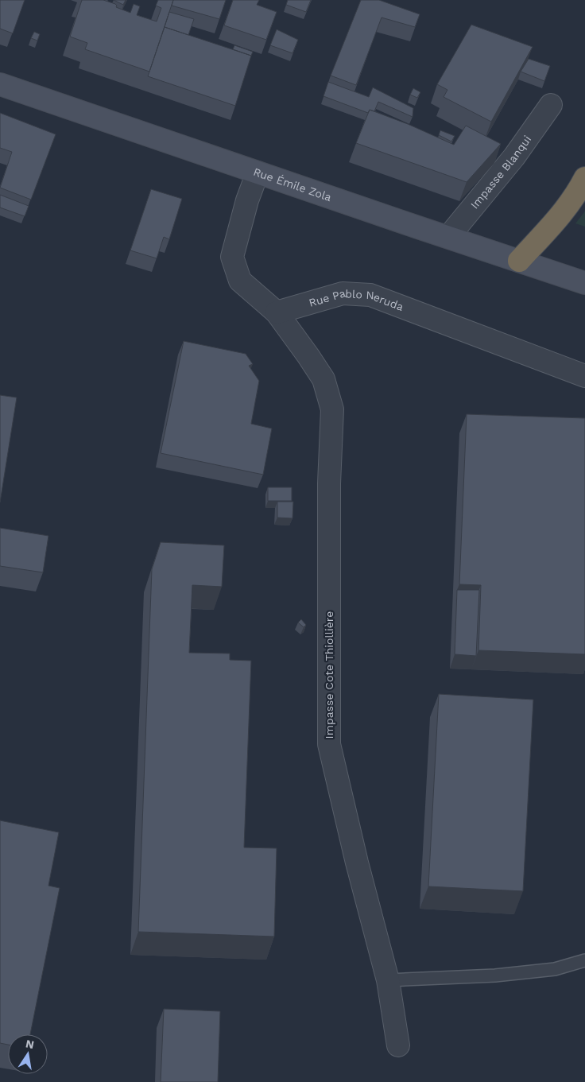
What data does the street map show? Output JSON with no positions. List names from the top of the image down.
{
  "streets": {
    "main road": ["Rue Émile Zola"],
    "street": ["Impasse Blanqui", "Rue Pablo Neruda", "Impasse Cote Thiollière"]
  },
  "crossings": [
    ["Impasse Blanqui", "Rue Émile Zola"],
    ["Rue Pablo Neruda", "Impasse Cote Thiollière"]
  ],
  "north": "top"
}
